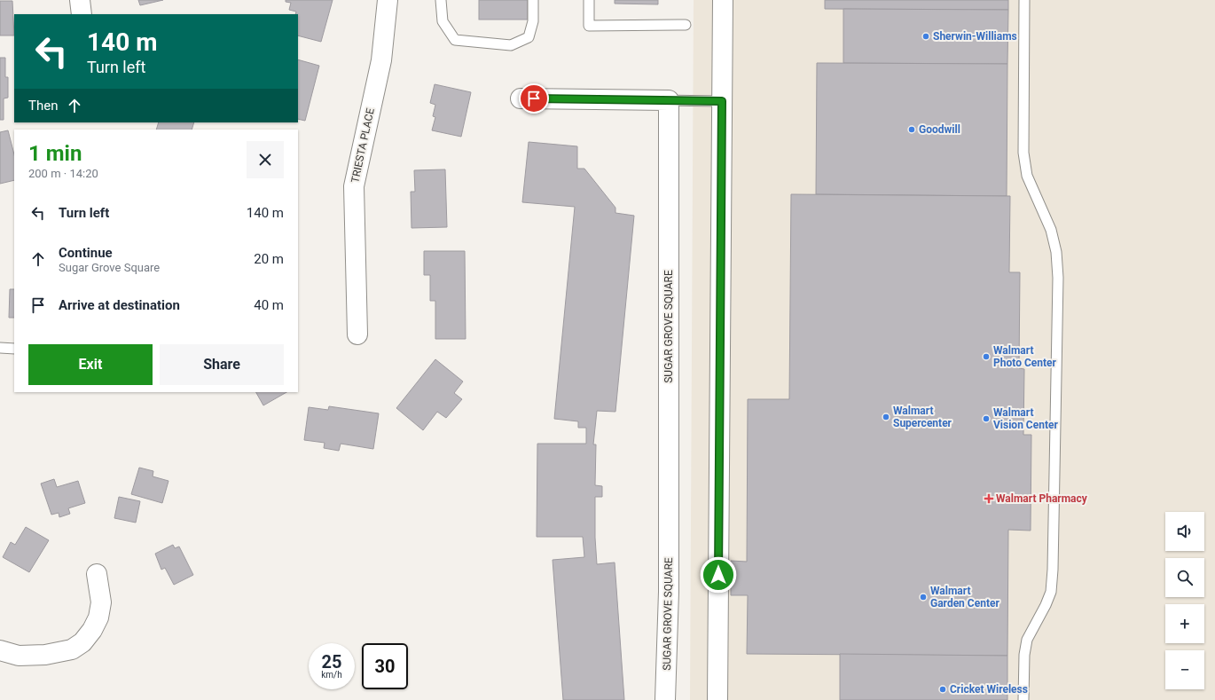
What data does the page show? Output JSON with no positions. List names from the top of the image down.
{
  "streets": {
    "street": ["TRIESTA PLACE", "SUGAR GROVE SQUARE"]
  },
  "places": {
    "other": [
      "Sherwin-Williams",
      "Goodwill",
      "Walmart Photo Center",
      "Walmart Supercenter",
      "Walmart Vision Center",
      "Walmart Garden Center",
      "Cricket Wireless"
    ],
    "health": ["Walmart Pharmacy"]
  },
  "page": {
    "turn": ["140 m", "Turn left"],
    "then": "Then",
    "heading": ["1 min", "200 m · 14:20"],
    "list": [
      {
        "name": "Turn left",
        "value": "140 m"
      },
      {
        "name": "Continue",
        "note": "Sugar Grove Square",
        "value": "20 m"
      },
      {
        "name": "Arrive at destination",
        "value": "40 m"
      }
    ],
    "buttons": ["Exit", "Share"],
    "map_buttons": ["+", "−"],
    "speed": "25 km/h",
    "limit": "30"
  }
}
